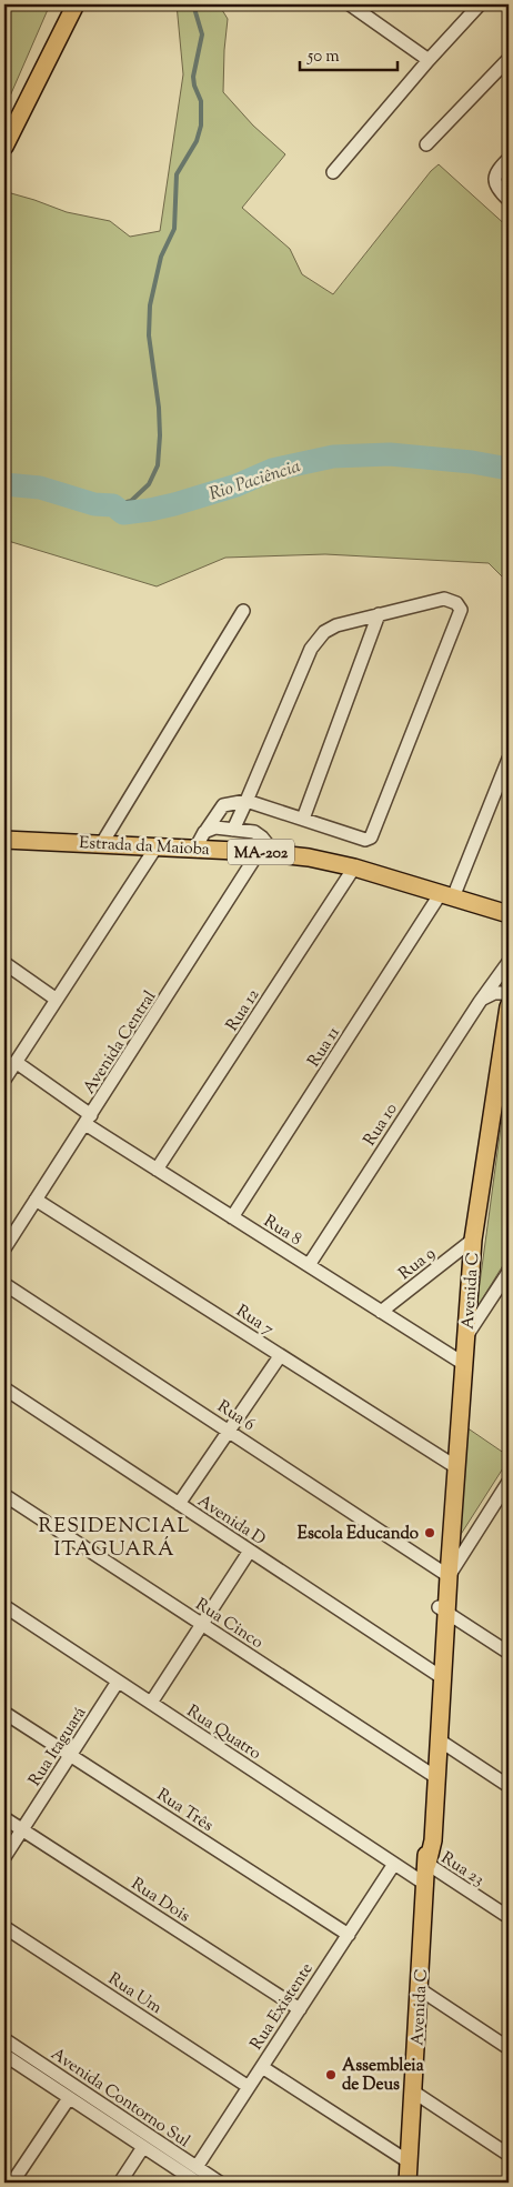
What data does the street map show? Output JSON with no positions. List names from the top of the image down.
{
  "streets": {
    "main road": ["Estrada da Maioba", "MA-202", "Avenida C"],
    "street": [
      "Rua 12",
      "Avenida Central",
      "Rua 11",
      "Rua 10",
      "Rua 8",
      "Rua 9",
      "Rua 7",
      "Rua 6",
      "Avenida D",
      "Rua Cinco",
      "Rua Quatro",
      "Rua Itaguará",
      "Rua Três",
      "Rua 23",
      "Rua Dois",
      "Rua Um",
      "Rua Existente",
      "Avenida Contorno Sul"
    ]
  },
  "crossings": [
    ["Estrada da Maioba", "Rua 12"],
    ["Estrada da Maioba", "Avenida Central"],
    ["Estrada da Maioba", "Rua 11"],
    ["Rua 12", "Rua 8"],
    ["Avenida Central", "Rua 8"],
    ["Avenida Central", "Rua 7"],
    ["Rua 11", "Rua 8"],
    ["Rua 10", "Rua 8"],
    ["Rua 8", "Rua 9"],
    ["Rua 8", "Avenida C"],
    ["Rua 9", "Avenida C"],
    ["Avenida C", "Rua 7"],
    ["Avenida C", "Rua 6"],
    ["Avenida C", "Avenida D"],
    ["Avenida C", "Rua Cinco"],
    ["Avenida C", "Rua Quatro"],
    ["Avenida C", "Rua 23"],
    ["Rua Quatro", "Rua Itaguará"],
    ["Rua Quatro", "Rua Existente"],
    ["Rua Itaguará", "Rua Três"],
    ["Rua Itaguará", "Rua Dois"],
    ["Rua Três", "Rua Existente"],
    ["Rua Dois", "Rua Existente"],
    ["Rua Um", "Rua Existente"],
    ["Rua Existente", "Avenida Contorno Sul"]
  ],
  "districts": ["RESIDENCIAL ITAGUARÁ"],
  "water": ["Rio Paciência"],
  "places": ["Escola Educando", "Assembleia de Deus"],
  "scale_bar": "50 m"
}
